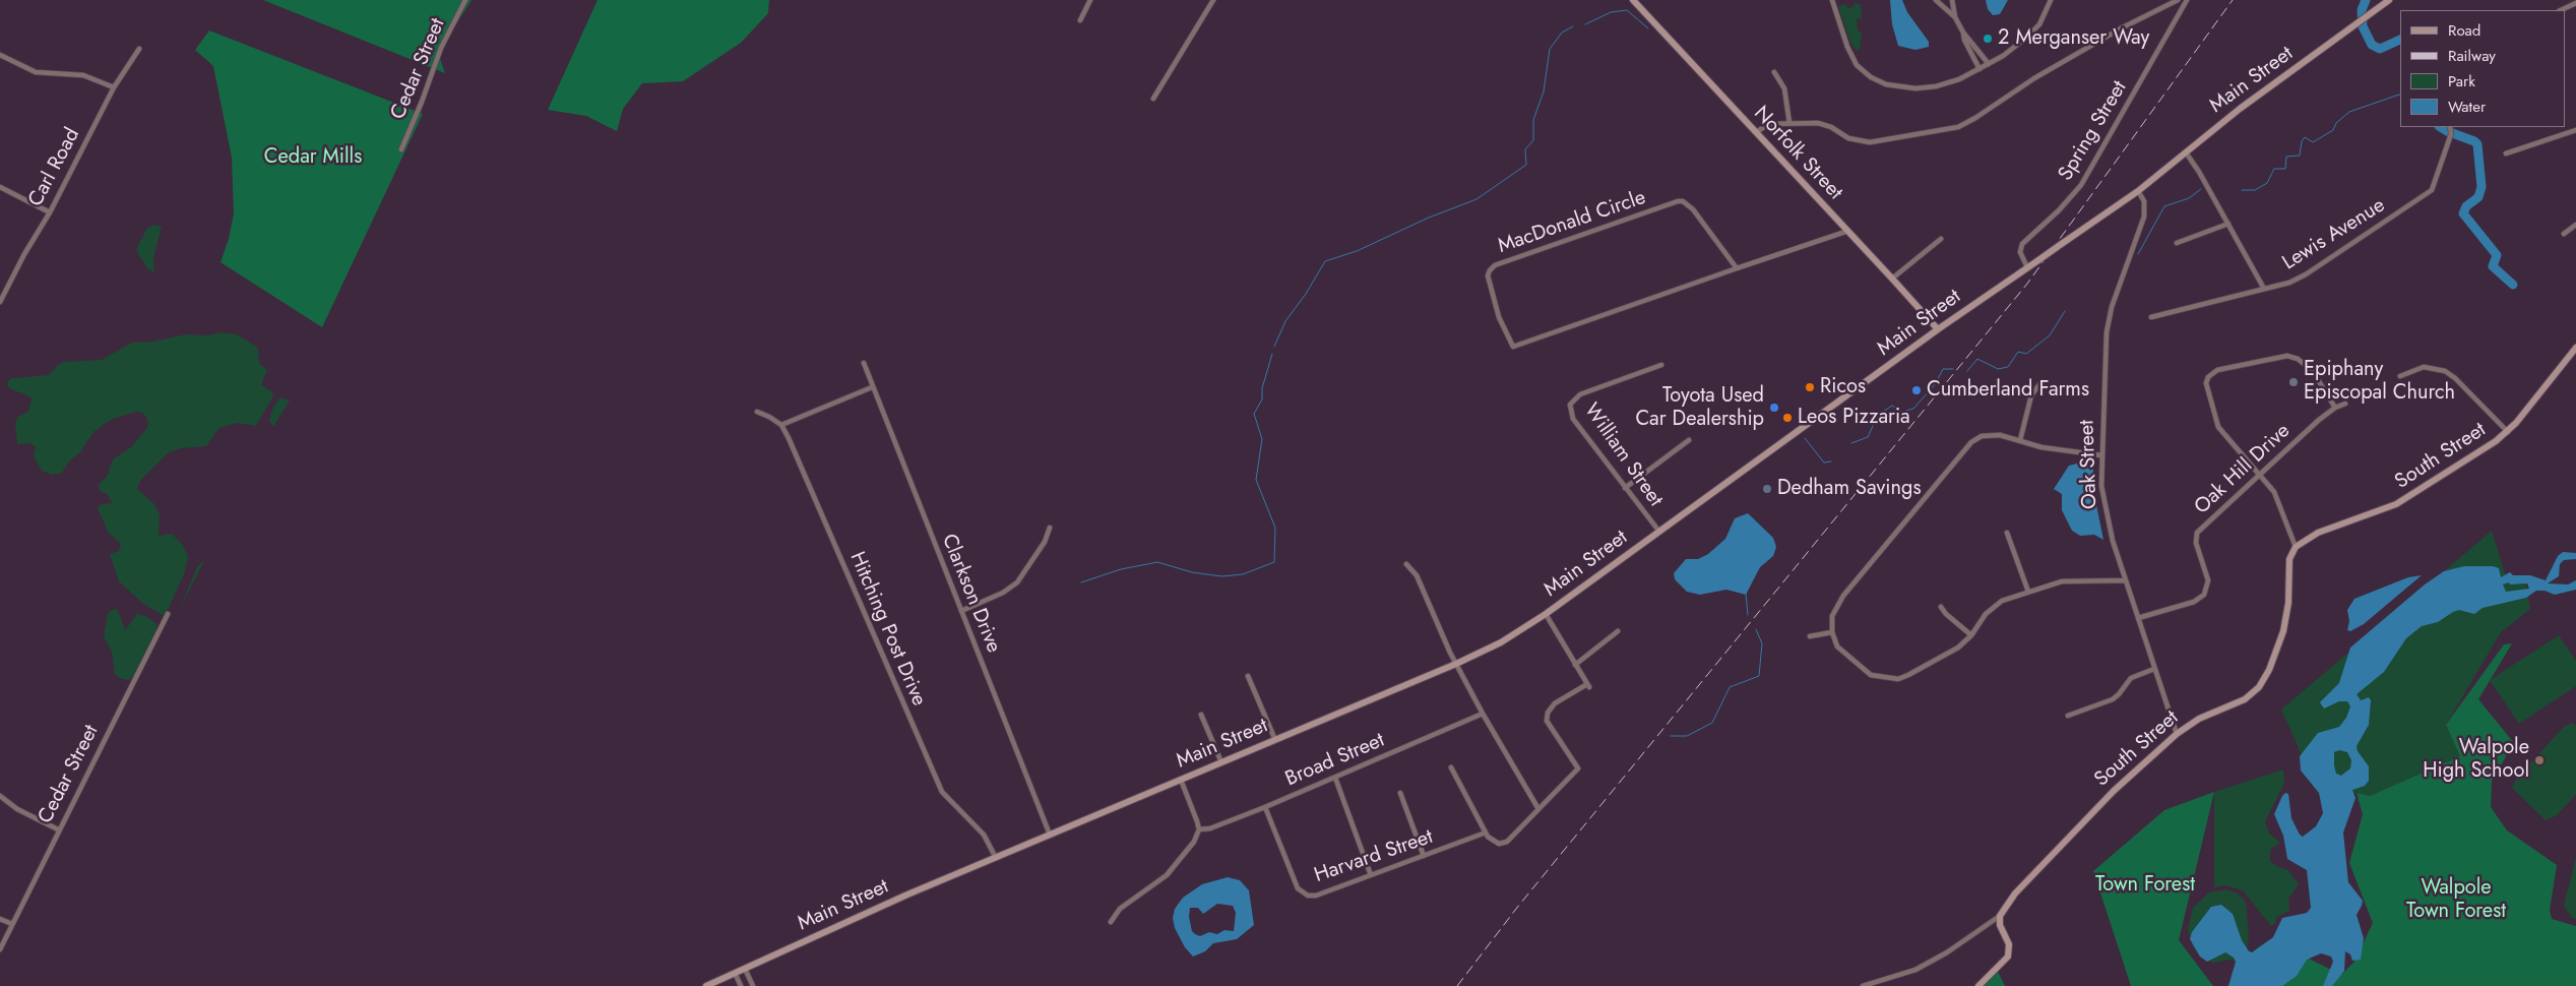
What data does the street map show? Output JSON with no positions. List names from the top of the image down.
{
  "streets": {
    "main road": ["Main Street", "Norfolk Street", "South Street"],
    "street": [
      "Cedar Street",
      "Spring Street",
      "Carl Road",
      "MacDonald Circle",
      "Lewis Avenue",
      "William Street",
      "Oak Street",
      "Oak Hill Drive",
      "Clarkson Drive",
      "Hitching Post Drive",
      "Broad Street",
      "Harvard Street"
    ]
  },
  "crossings": [
    ["Main Street", "Spring Street"],
    ["Main Street", "Norfolk Street"],
    ["Main Street", "William Street"],
    ["Main Street", "Oak Street"],
    ["Main Street", "Clarkson Drive"],
    ["Main Street", "Hitching Post Drive"],
    ["Norfolk Street", "MacDonald Circle"],
    ["South Street", "Oak Street"],
    ["Oak Street", "Oak Hill Drive"],
    ["Broad Street", "Harvard Street"]
  ],
  "parks": ["Cedar Mills", "Town Forest", "Walpole Town Forest"],
  "places": [
    "2 Merganser Way",
    "Epiphany Episcopal Church",
    "Ricos",
    "Cumberland Farms",
    "Toyota Used Car Dealership",
    "Leos Pizzaria",
    "Dedham Savings",
    "Walpole High School"
  ],
  "legend": [
    "Road",
    "Railway",
    "Park",
    "Water"
  ]
}
